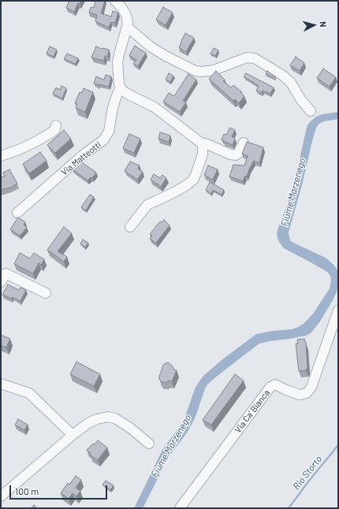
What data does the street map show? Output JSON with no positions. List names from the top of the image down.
{
  "streets": {
    "street": ["Via Matteotti", "Via Ca' Bianca"]
  },
  "water": ["Fiume Marzenego", "Rio Storto"],
  "scale_bar": "100 m",
  "north": "right"
}
